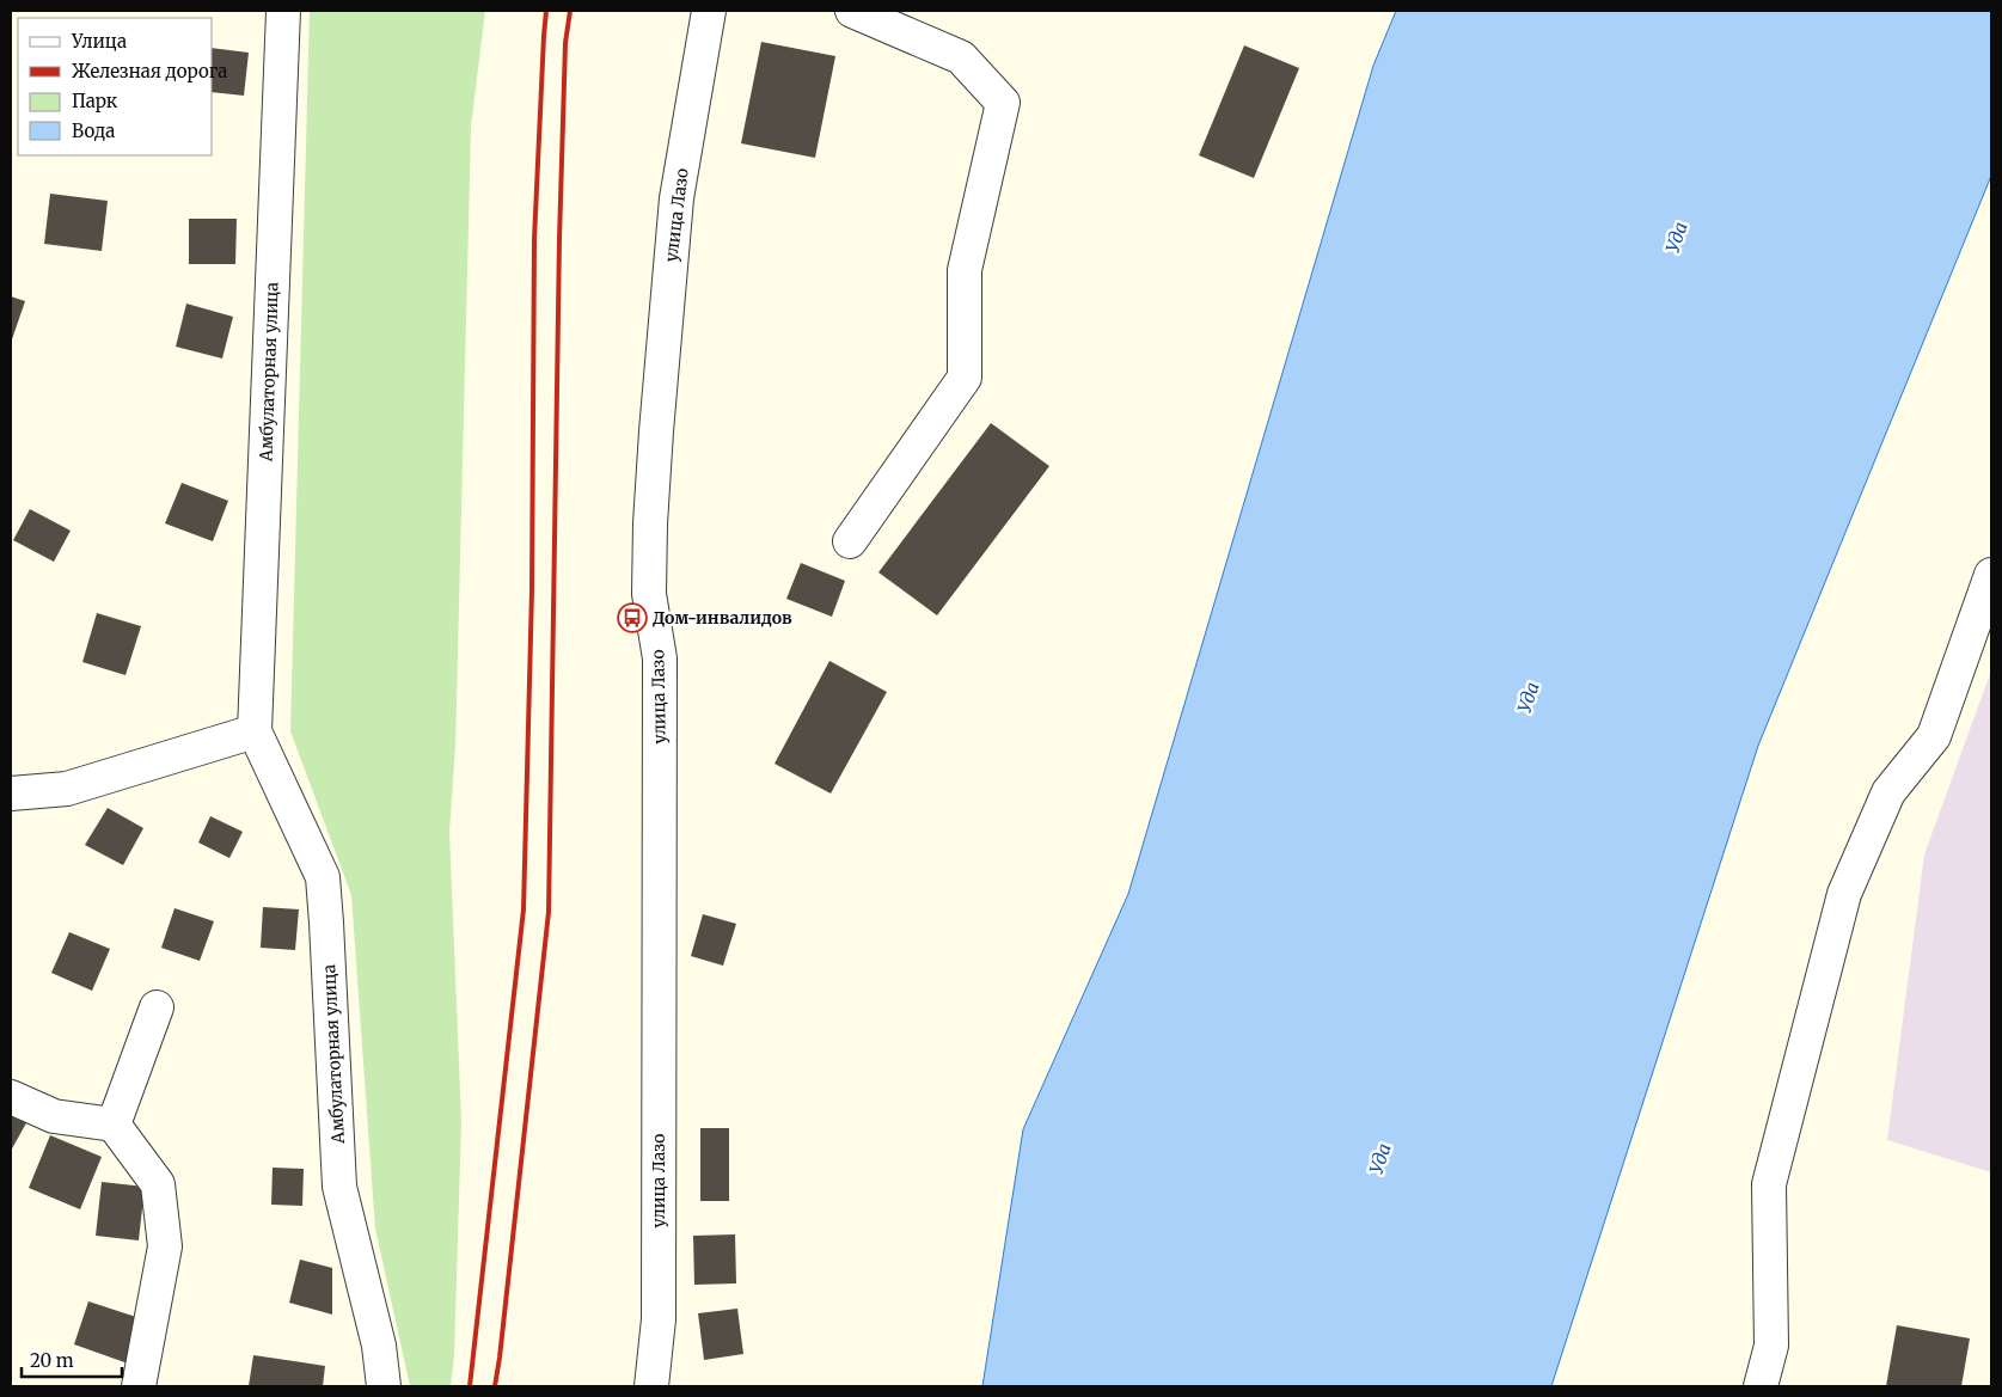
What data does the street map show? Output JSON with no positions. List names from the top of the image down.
{
  "streets": {
    "street": ["улица Лазо", "Амбулаторная улица"]
  },
  "water": ["Уда"],
  "places": {
    "bus stop": ["Дом-инвалидов"]
  },
  "legend": [
    "Улица",
    "Железная дорога",
    "Парк",
    "Вода"
  ],
  "scale_bar": "20 m"
}
